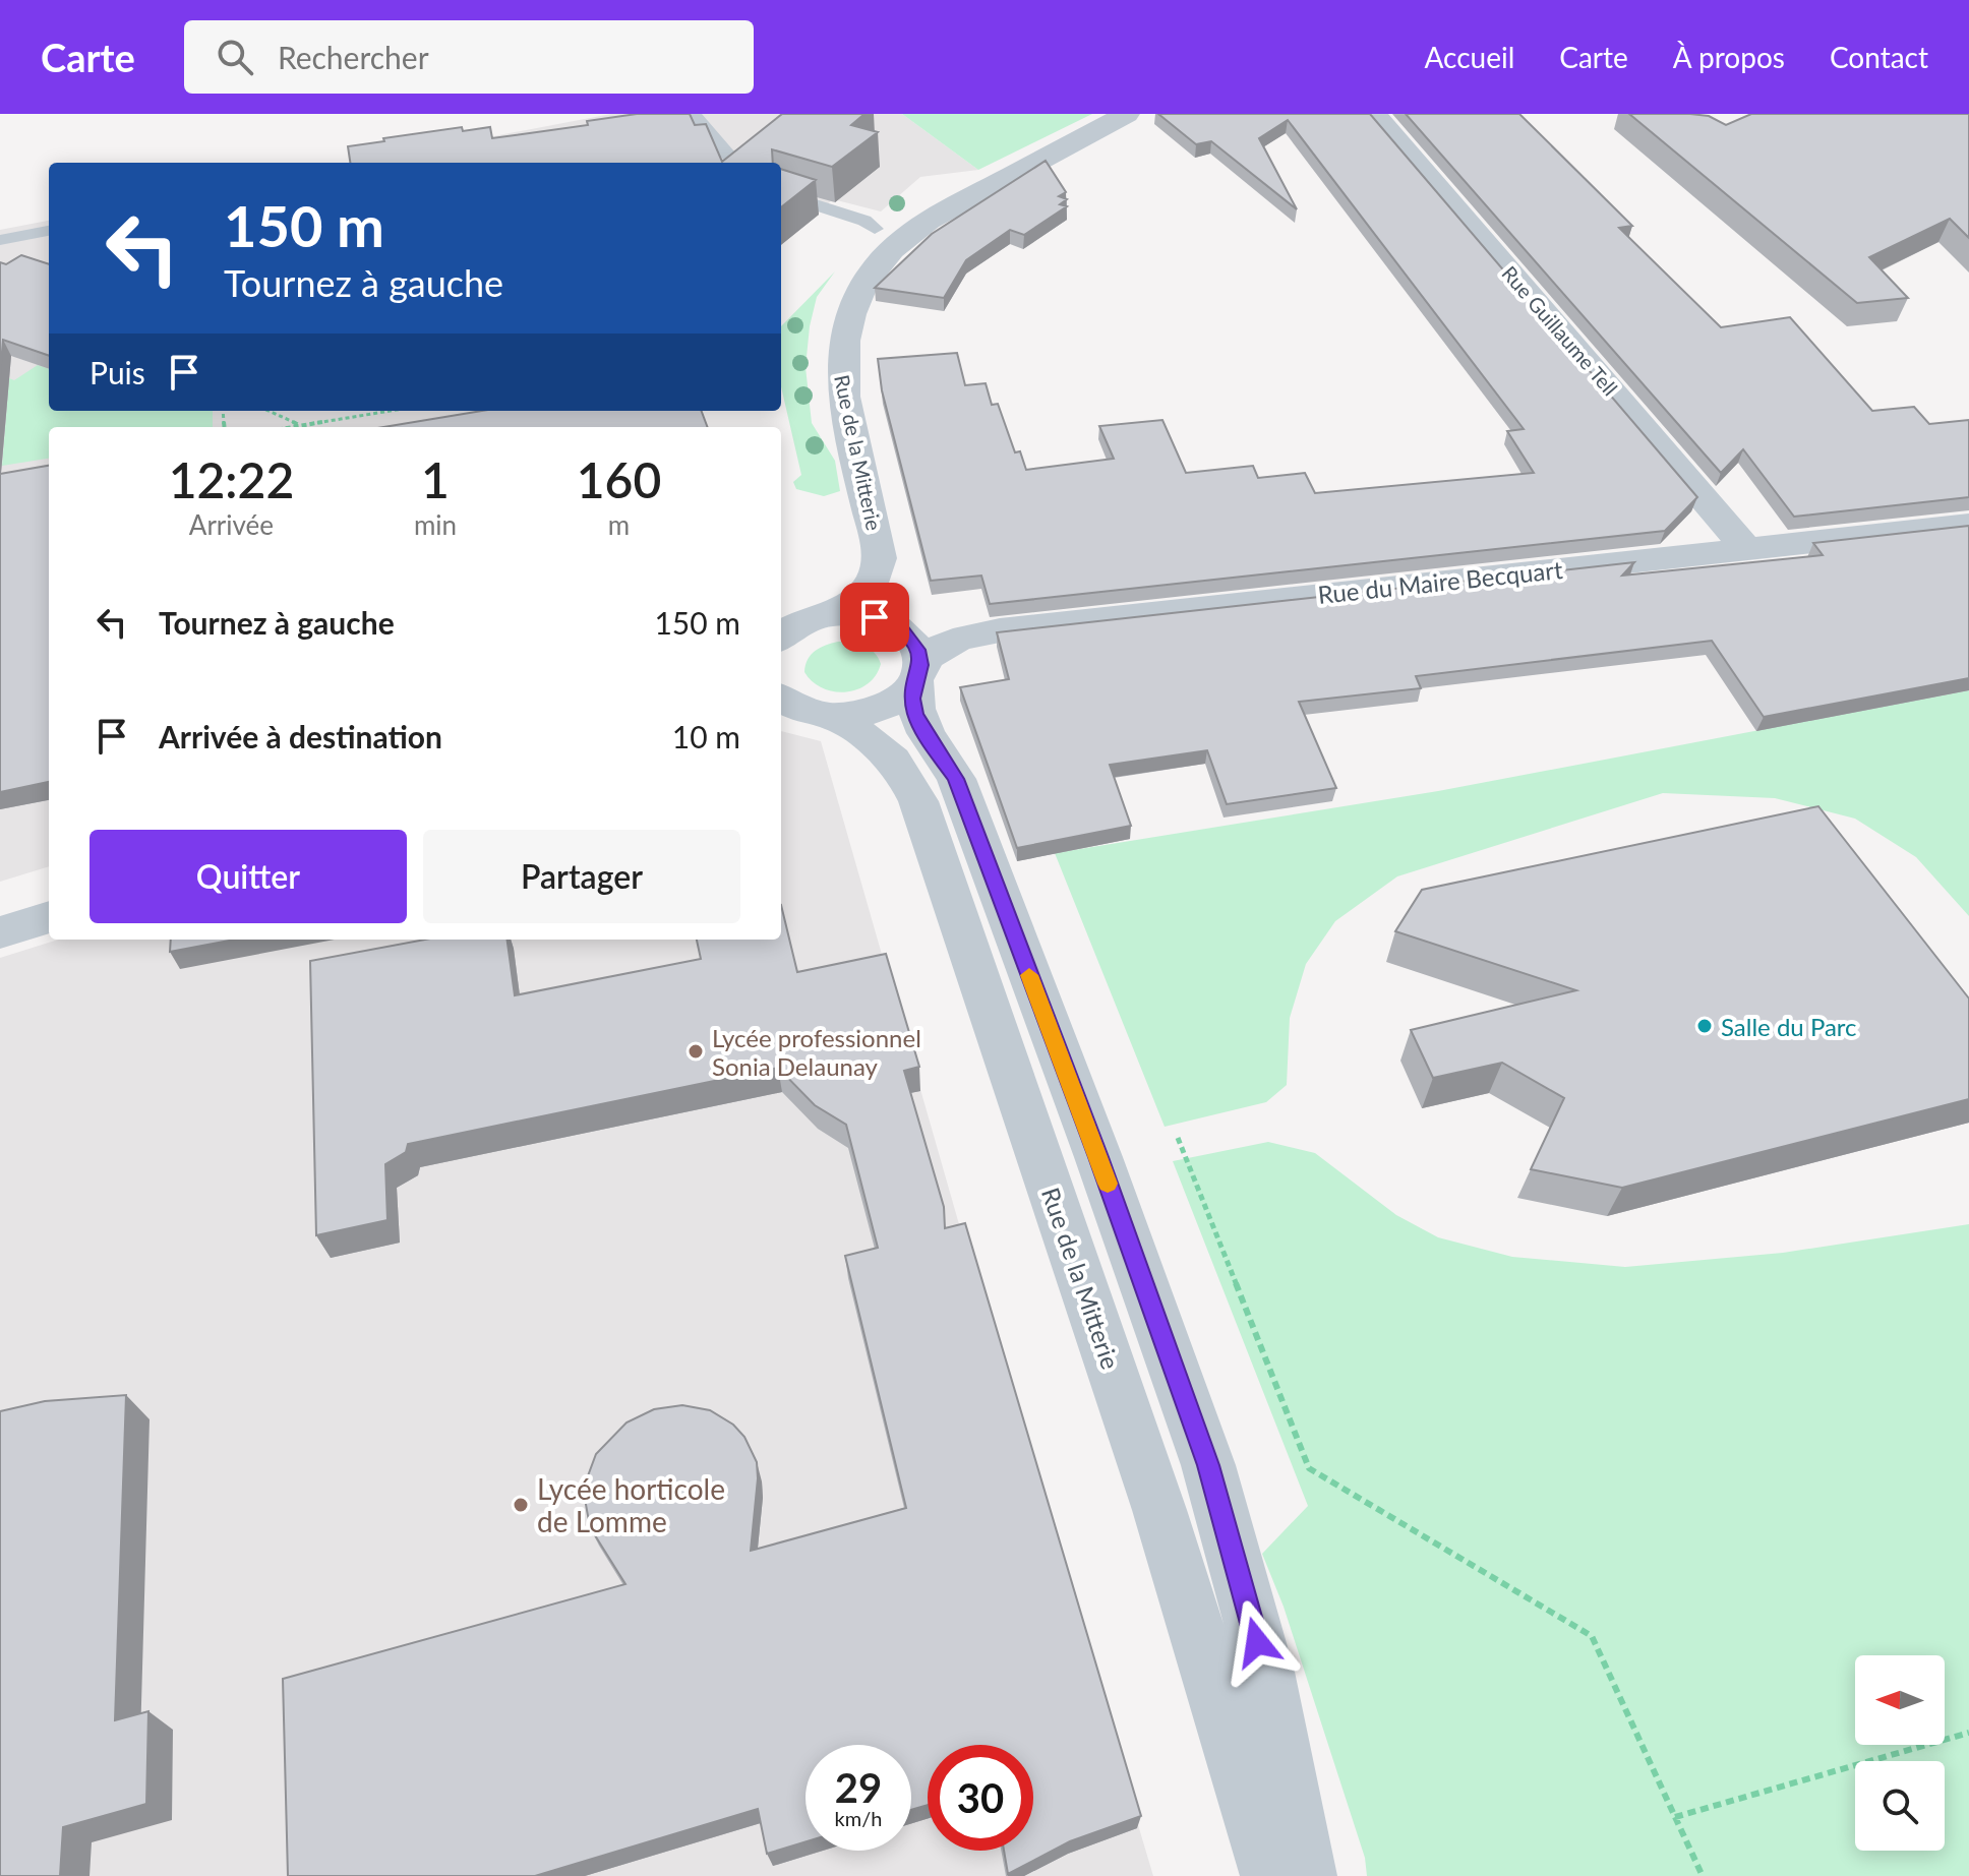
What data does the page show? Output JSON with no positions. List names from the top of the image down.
{
  "streets": {
    "street": ["Rue Guillaume Tell", "Rue de la Mitterie", "Rue du Maire Becquart"]
  },
  "crossings": [
    ["Rue Guillaume Tell", "Rue du Maire Becquart"],
    ["Rue de la Mitterie", "Rue du Maire Becquart"]
  ],
  "places": ["Salle du Parc", "Lycée professionnel Sonia Delaunay", "Lycée horticole de Lomme"],
  "north": "left",
  "page": {
    "header": "Carte",
    "search": "Rechercher",
    "nav": [
      "Accueil",
      "Carte",
      "À propos",
      "Contact"
    ],
    "turn": ["150 m", "Tournez à gauche"],
    "then": "Puis",
    "eta": [
      "12:22",
      "Arrivée",
      "1",
      "min",
      "160",
      "m"
    ],
    "list": [
      {
        "name": "Tournez à gauche",
        "value": "150 m"
      },
      {
        "name": "Arrivée à destination",
        "value": "10 m"
      }
    ],
    "buttons": ["Quitter", "Partager"],
    "speed": "29 km/h",
    "limit": "30"
  }
}
